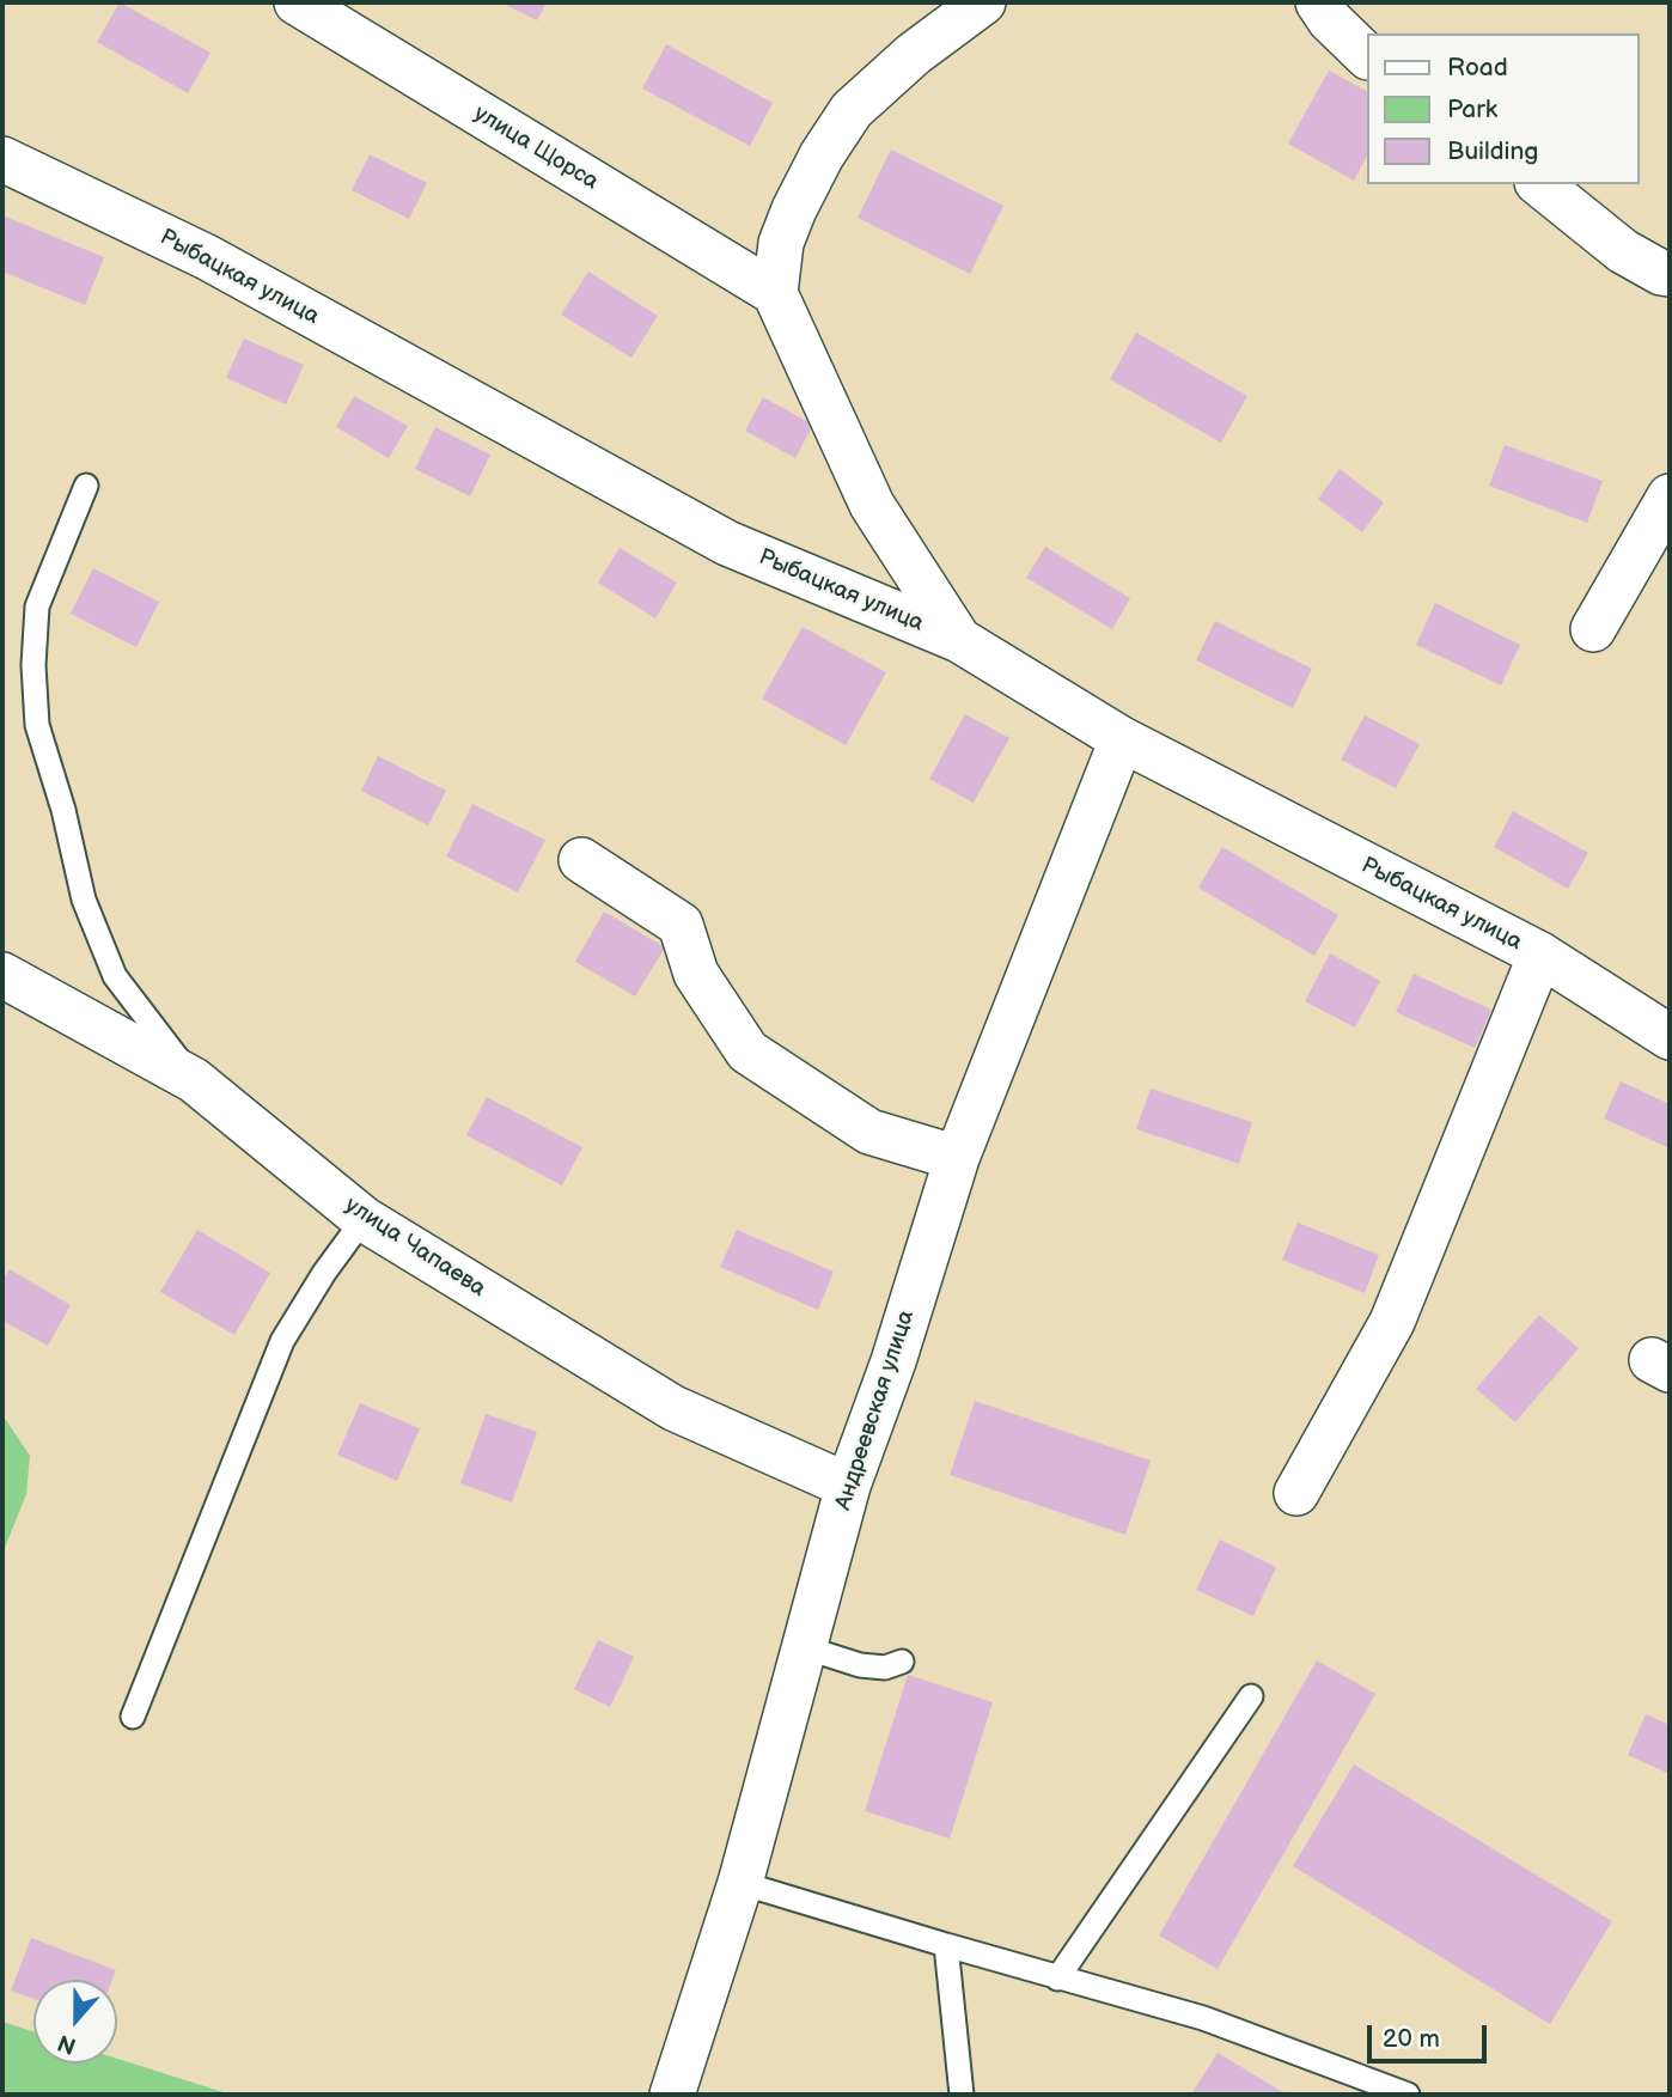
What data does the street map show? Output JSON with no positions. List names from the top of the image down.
{
  "streets": {
    "street": [
      "улица Щорса",
      "Рыбацкая улица",
      "улица Чапаева",
      "Андреевская улица"
    ]
  },
  "crossings": [
    ["Рыбацкая улица", "Андреевская улица"],
    ["улица Чапаева", "Андреевская улица"]
  ],
  "legend": ["Road", "Park", "Building"],
  "scale_bar": "20 m",
  "north": "bottom"
}
